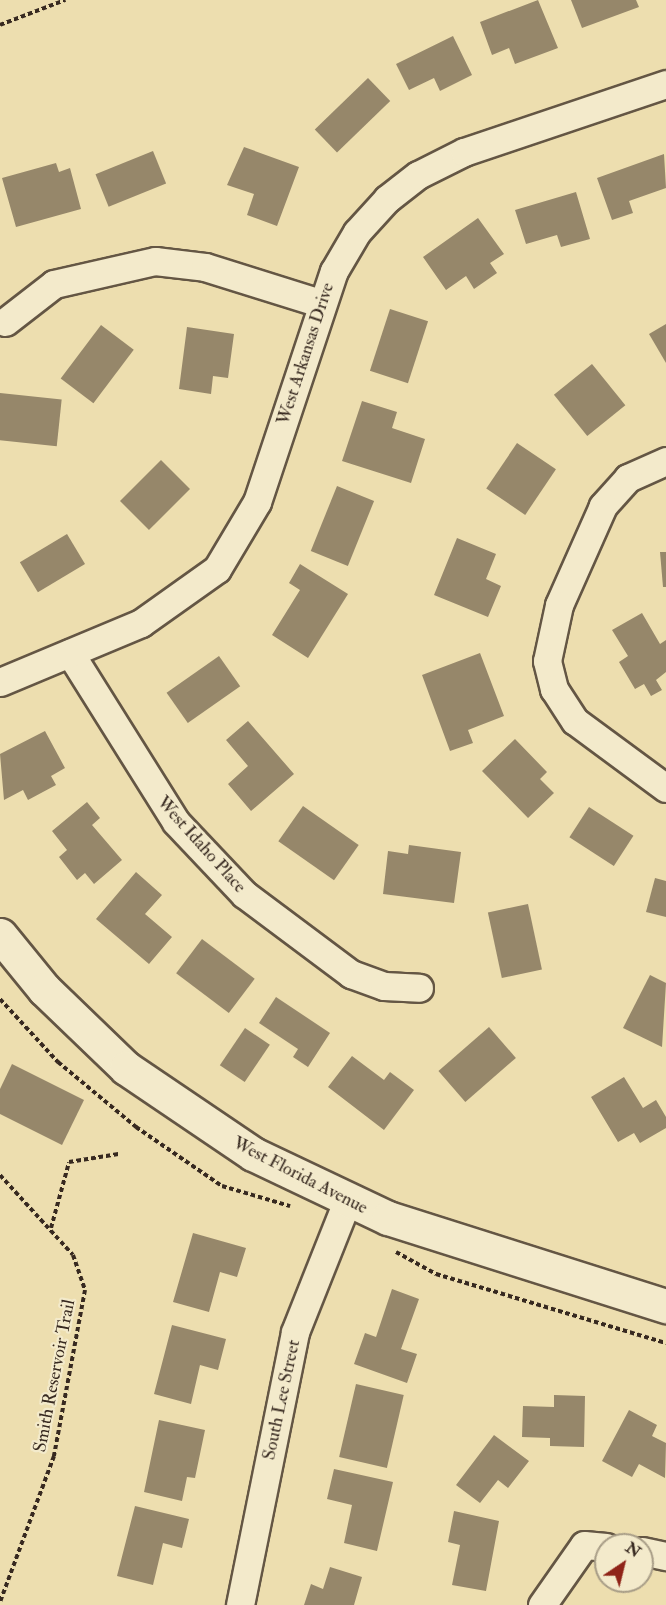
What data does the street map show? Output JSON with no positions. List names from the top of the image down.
{
  "streets": {
    "street": [
      "West Arkansas Drive",
      "West Idaho Place",
      "West Florida Avenue",
      "South Lee Street"
    ],
    "path": ["Smith Reservoir Trail"]
  },
  "crossings": [
    ["West Arkansas Drive", "West Idaho Place"],
    ["West Florida Avenue", "South Lee Street"]
  ],
  "north": "top right"
}
